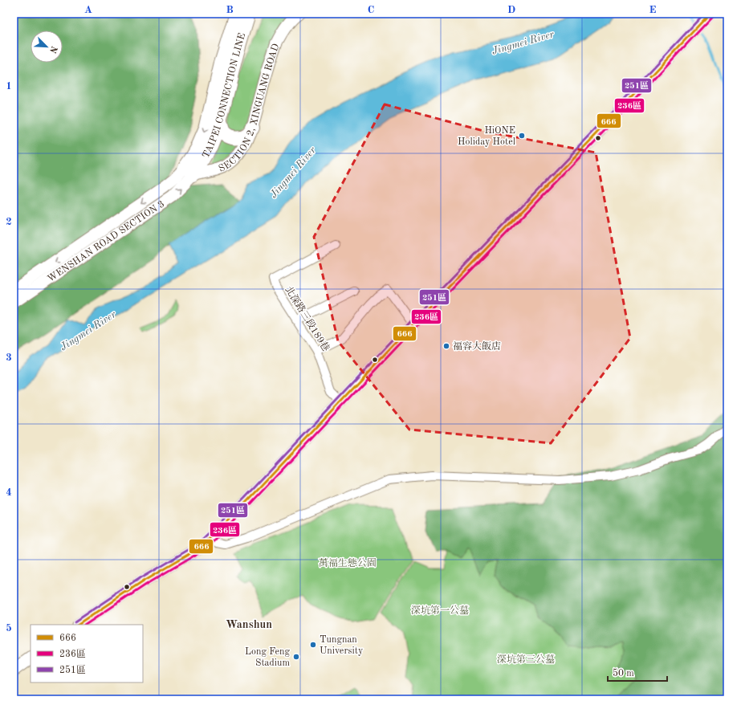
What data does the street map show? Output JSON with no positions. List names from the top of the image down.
{
  "streets": {
    "highway": ["TAIPEI CONNECTION LINE"],
    "main road": ["SECTION 2, XINGUANG ROAD", "WENSHAN ROAD SECTION 3"],
    "street": ["北深路三段189巷"]
  },
  "crossings": [
    ["TAIPEI CONNECTION LINE", "SECTION 2, XINGUANG ROAD"],
    ["TAIPEI CONNECTION LINE", "WENSHAN ROAD SECTION 3"],
    ["SECTION 2, XINGUANG ROAD", "WENSHAN ROAD SECTION 3"]
  ],
  "districts": ["Wanshun"],
  "water": ["Jingmei River"],
  "parks": ["萬福生態公園", "深坑第一公墓", "深坑第三公墓"],
  "places": [
    "HiONE Holiday Hotel",
    "福容大飯店",
    "Tungnan University",
    "Long Feng Stadium"
  ],
  "lines": ["transit line 666", "transit line 251區", "transit line 236區"],
  "legend": ["666", "236區", "251區"],
  "scale_bar": "50 m",
  "north": "bottom right",
  "grid": {
    "columns": [
      "A",
      "B",
      "C",
      "D",
      "E"
    ],
    "rows": [
      "1",
      "2",
      "3",
      "4",
      "5"
    ]
  }
}
